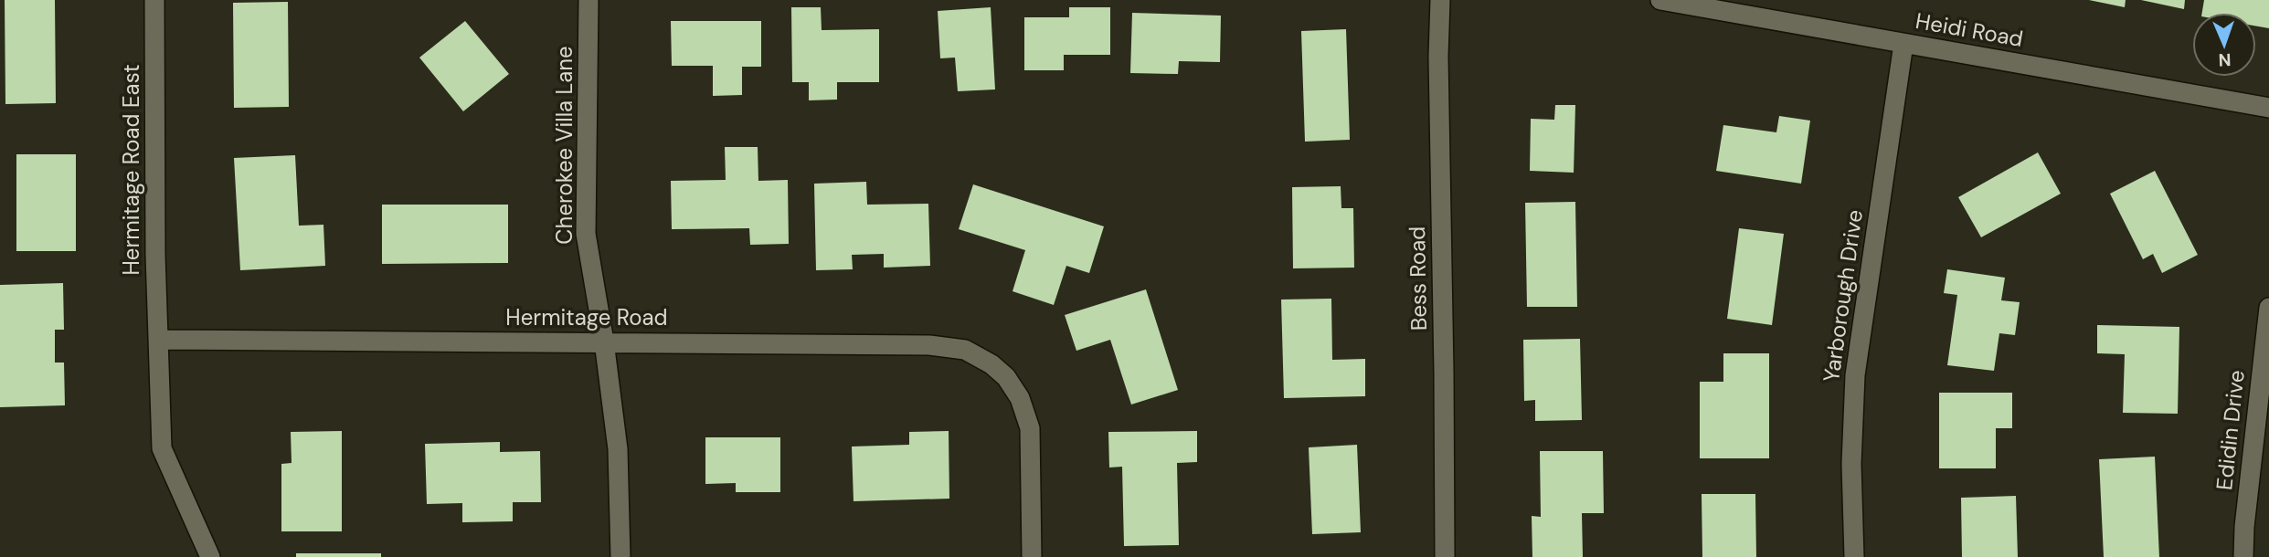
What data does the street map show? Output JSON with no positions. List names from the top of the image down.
{
  "streets": {
    "street": [
      "Heidi Road",
      "Cherokee Villa Lane",
      "Hermitage Road East",
      "Bess Road",
      "Yarborough Drive",
      "Hermitage Road",
      "Edidin Drive"
    ]
  },
  "crossings": [
    ["Heidi Road", "Yarborough Drive"],
    ["Cherokee Villa Lane", "Hermitage Road"],
    ["Hermitage Road East", "Hermitage Road"]
  ],
  "north": "bottom"
}
